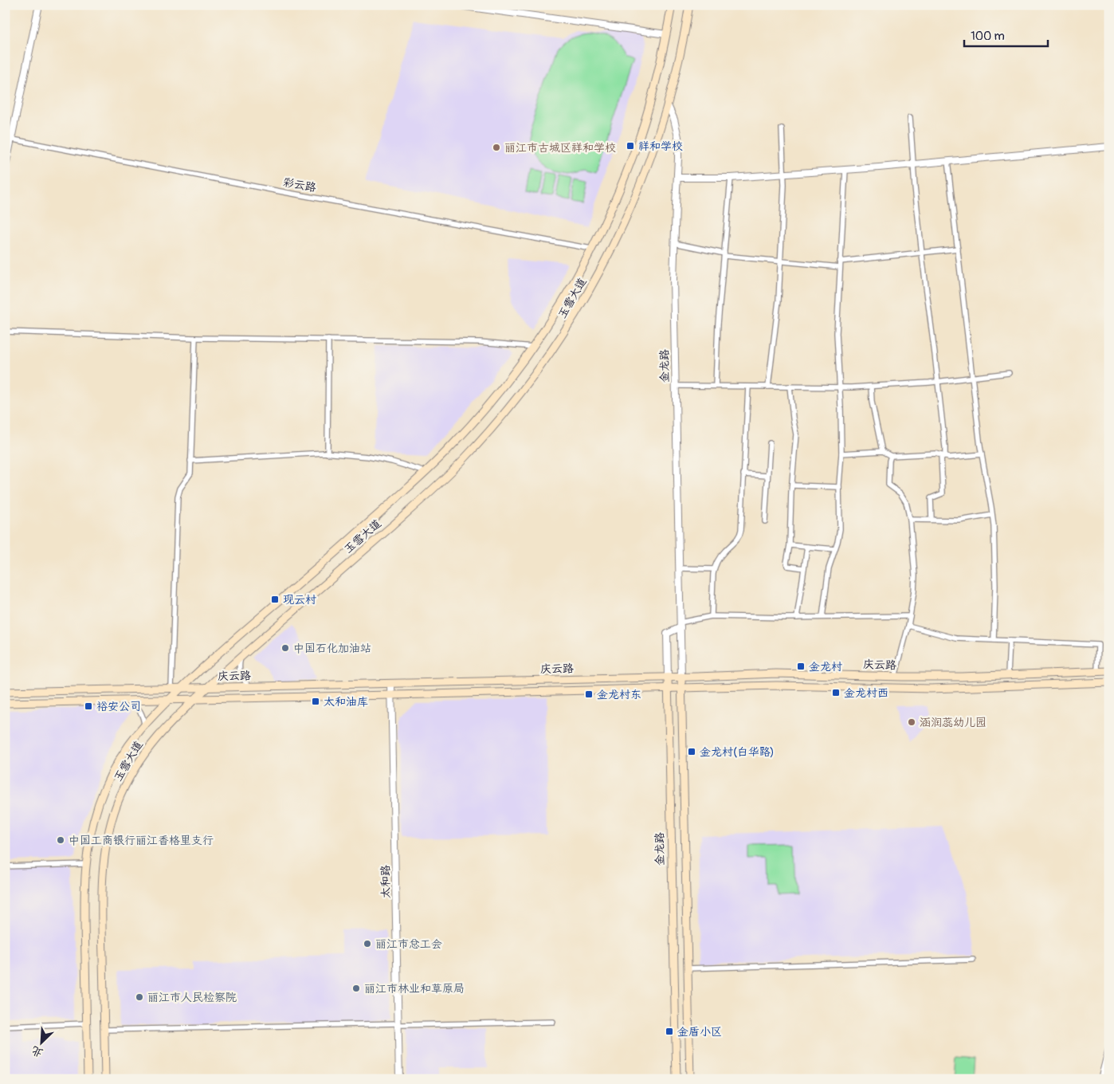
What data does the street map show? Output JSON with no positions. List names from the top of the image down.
{
  "streets": {
    "main road": ["玉雪大道", "金龙路", "庆云路"],
    "street": ["彩云路", "太和路"]
  },
  "crossings": [
    ["彩云路", "玉雪大道"],
    ["玉雪大道", "金龙路"],
    ["玉雪大道", "庆云路"],
    ["金龙路", "庆云路"],
    ["庆云路", "太和路"]
  ],
  "places": {
    "transit": [
      "祥和学校",
      "现云村",
      "金龙村",
      "金龙村西",
      "金龙村东",
      "太和油库",
      "裕安公司",
      "金龙村(白华路)",
      "金盾小区"
    ],
    "other": [
      "丽江市古城区祥和学校",
      "中国石化加油站",
      "涵润蕊幼儿园",
      "中国工商银行丽江香格里支行",
      "丽江市总工会",
      "丽江市林业和草原局",
      "丽江市人民检察院"
    ]
  },
  "scale_bar": "100 m",
  "north": "bottom left"
}
